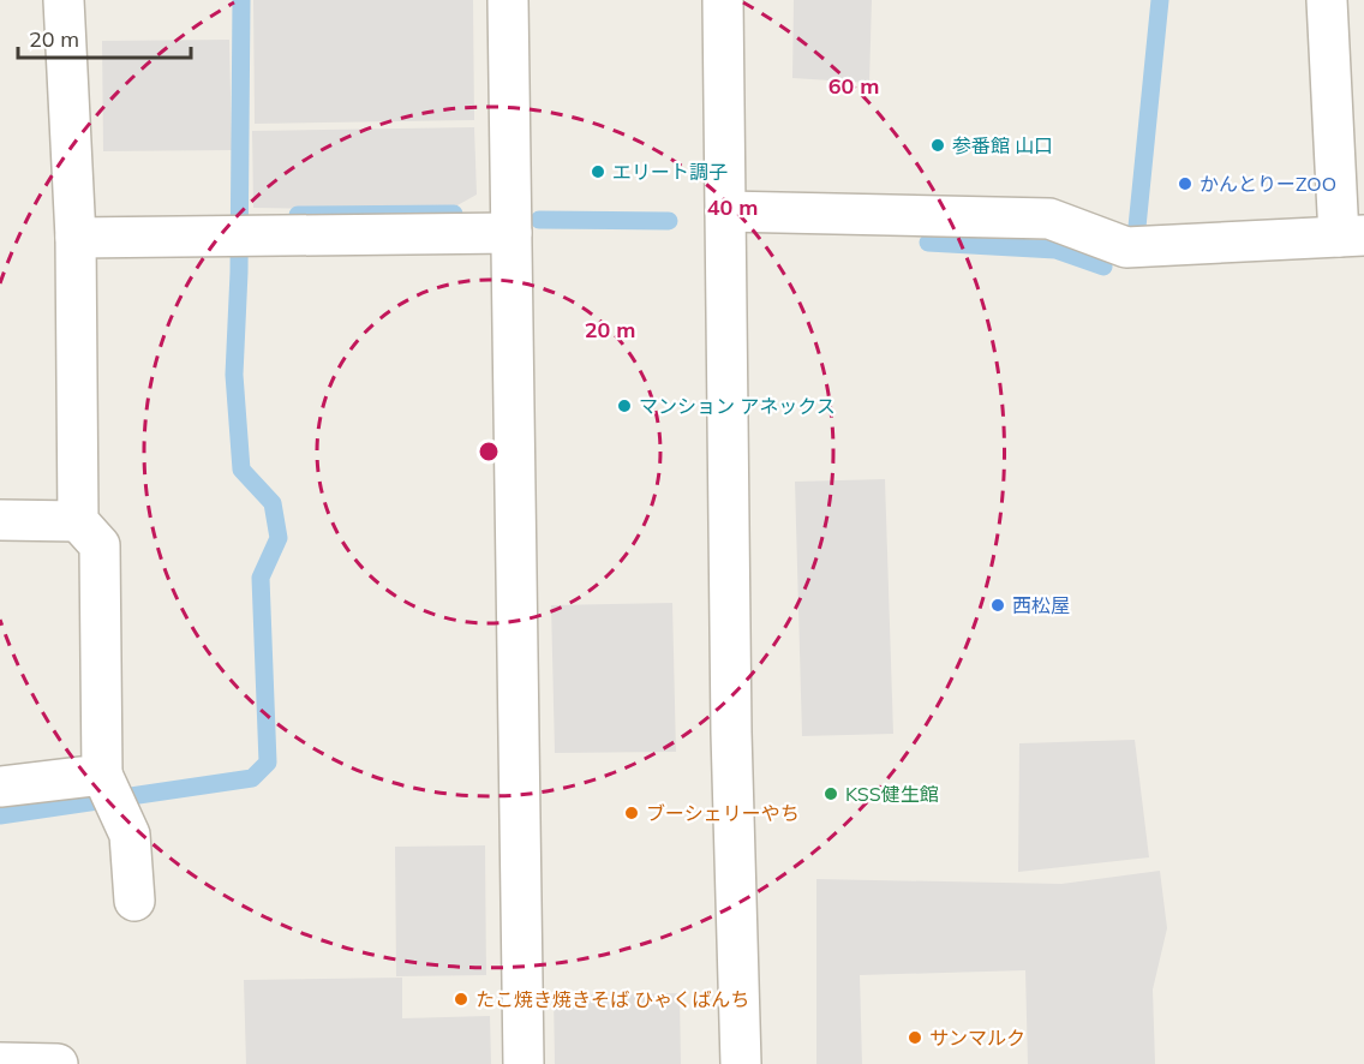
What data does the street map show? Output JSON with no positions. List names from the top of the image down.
{
  "places": [
    "参番館 山口",
    "エリート調子",
    "かんとりーZOO",
    "マンション アネックス",
    "西松屋",
    "KSS健生館",
    "ブーシェリーやち",
    "たこ焼き焼きそば ひゃくばんち",
    "サンマルク"
  ],
  "scale_bar": "20 m",
  "rings": ["60 m", "40 m", "20 m"]
}
